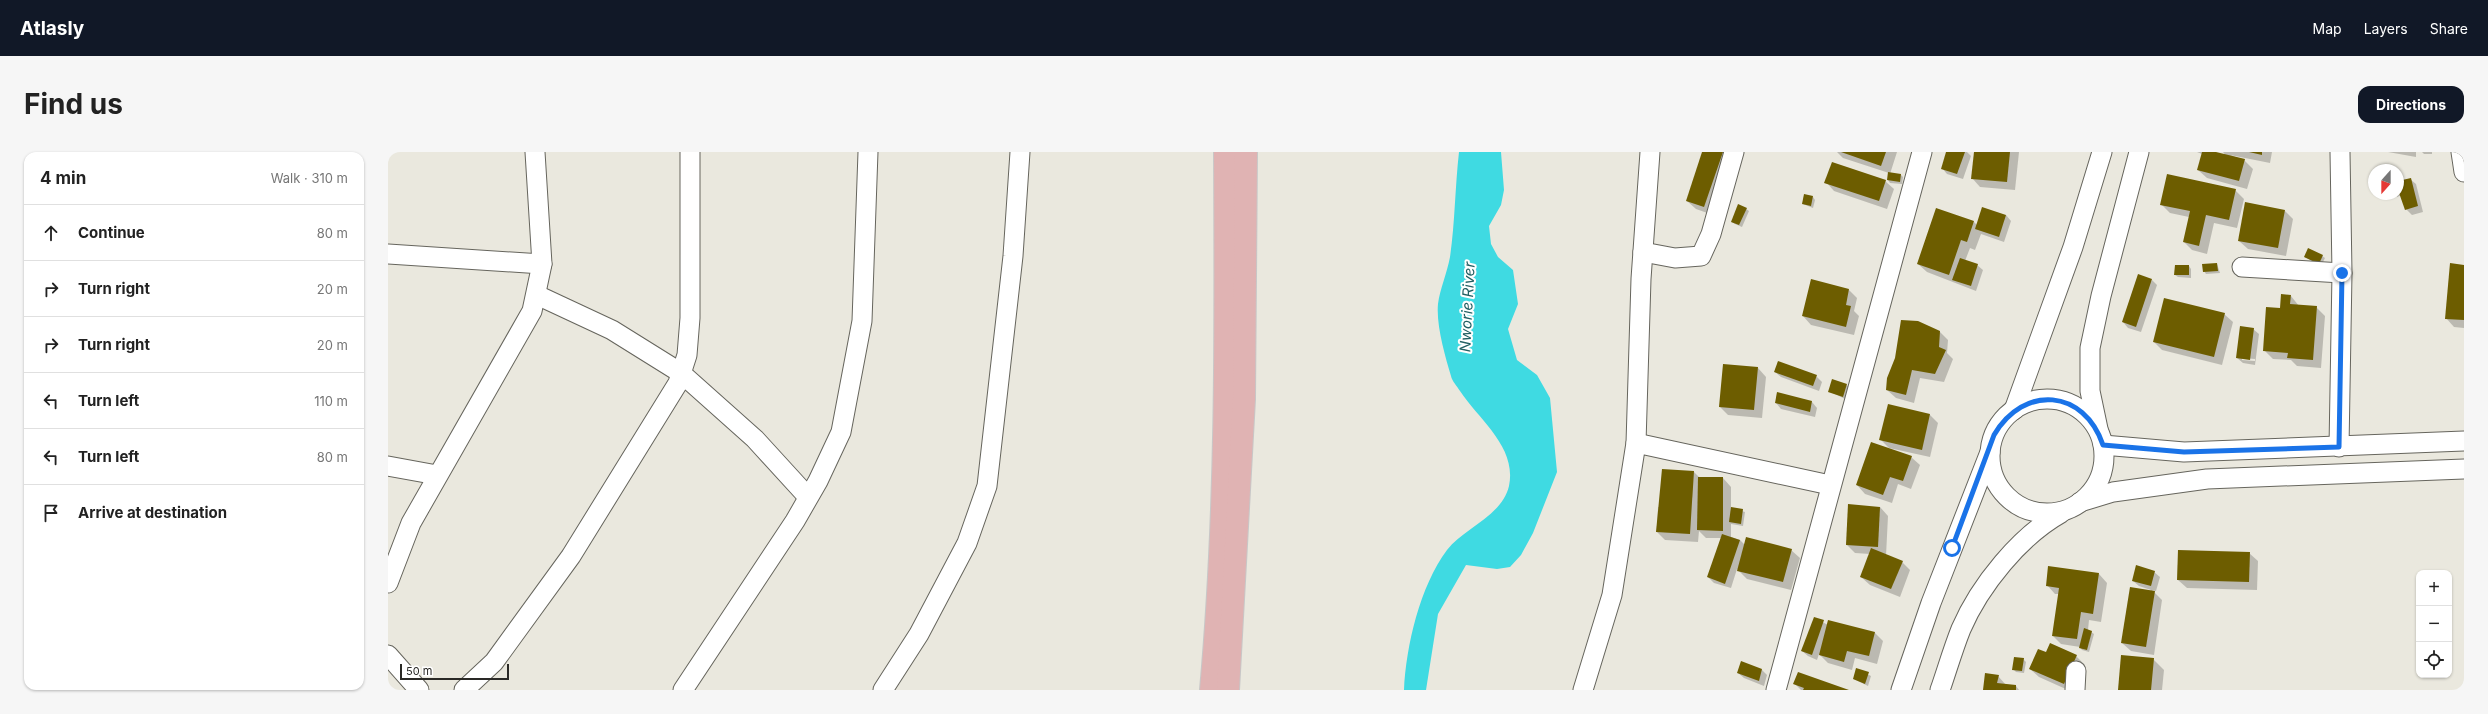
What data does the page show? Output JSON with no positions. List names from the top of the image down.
{
  "water": ["Nworie River"],
  "scale_bar": "50 m",
  "north": "bottom",
  "page": {
    "header": "Atlasly",
    "nav": ["Map", "Layers", "Share"],
    "buttons": "Directions",
    "title": "Find us",
    "heading": ["4 min", "Walk · 310 m"],
    "list": [
      ["Continue", "80 m"],
      ["Turn right", "20 m"],
      ["Turn right", "20 m"],
      ["Turn left", "110 m"],
      ["Turn left", "80 m"],
      "Arrive at destination"
    ],
    "map_buttons": ["+", "−"],
    "scale": "50 m"
  }
}
